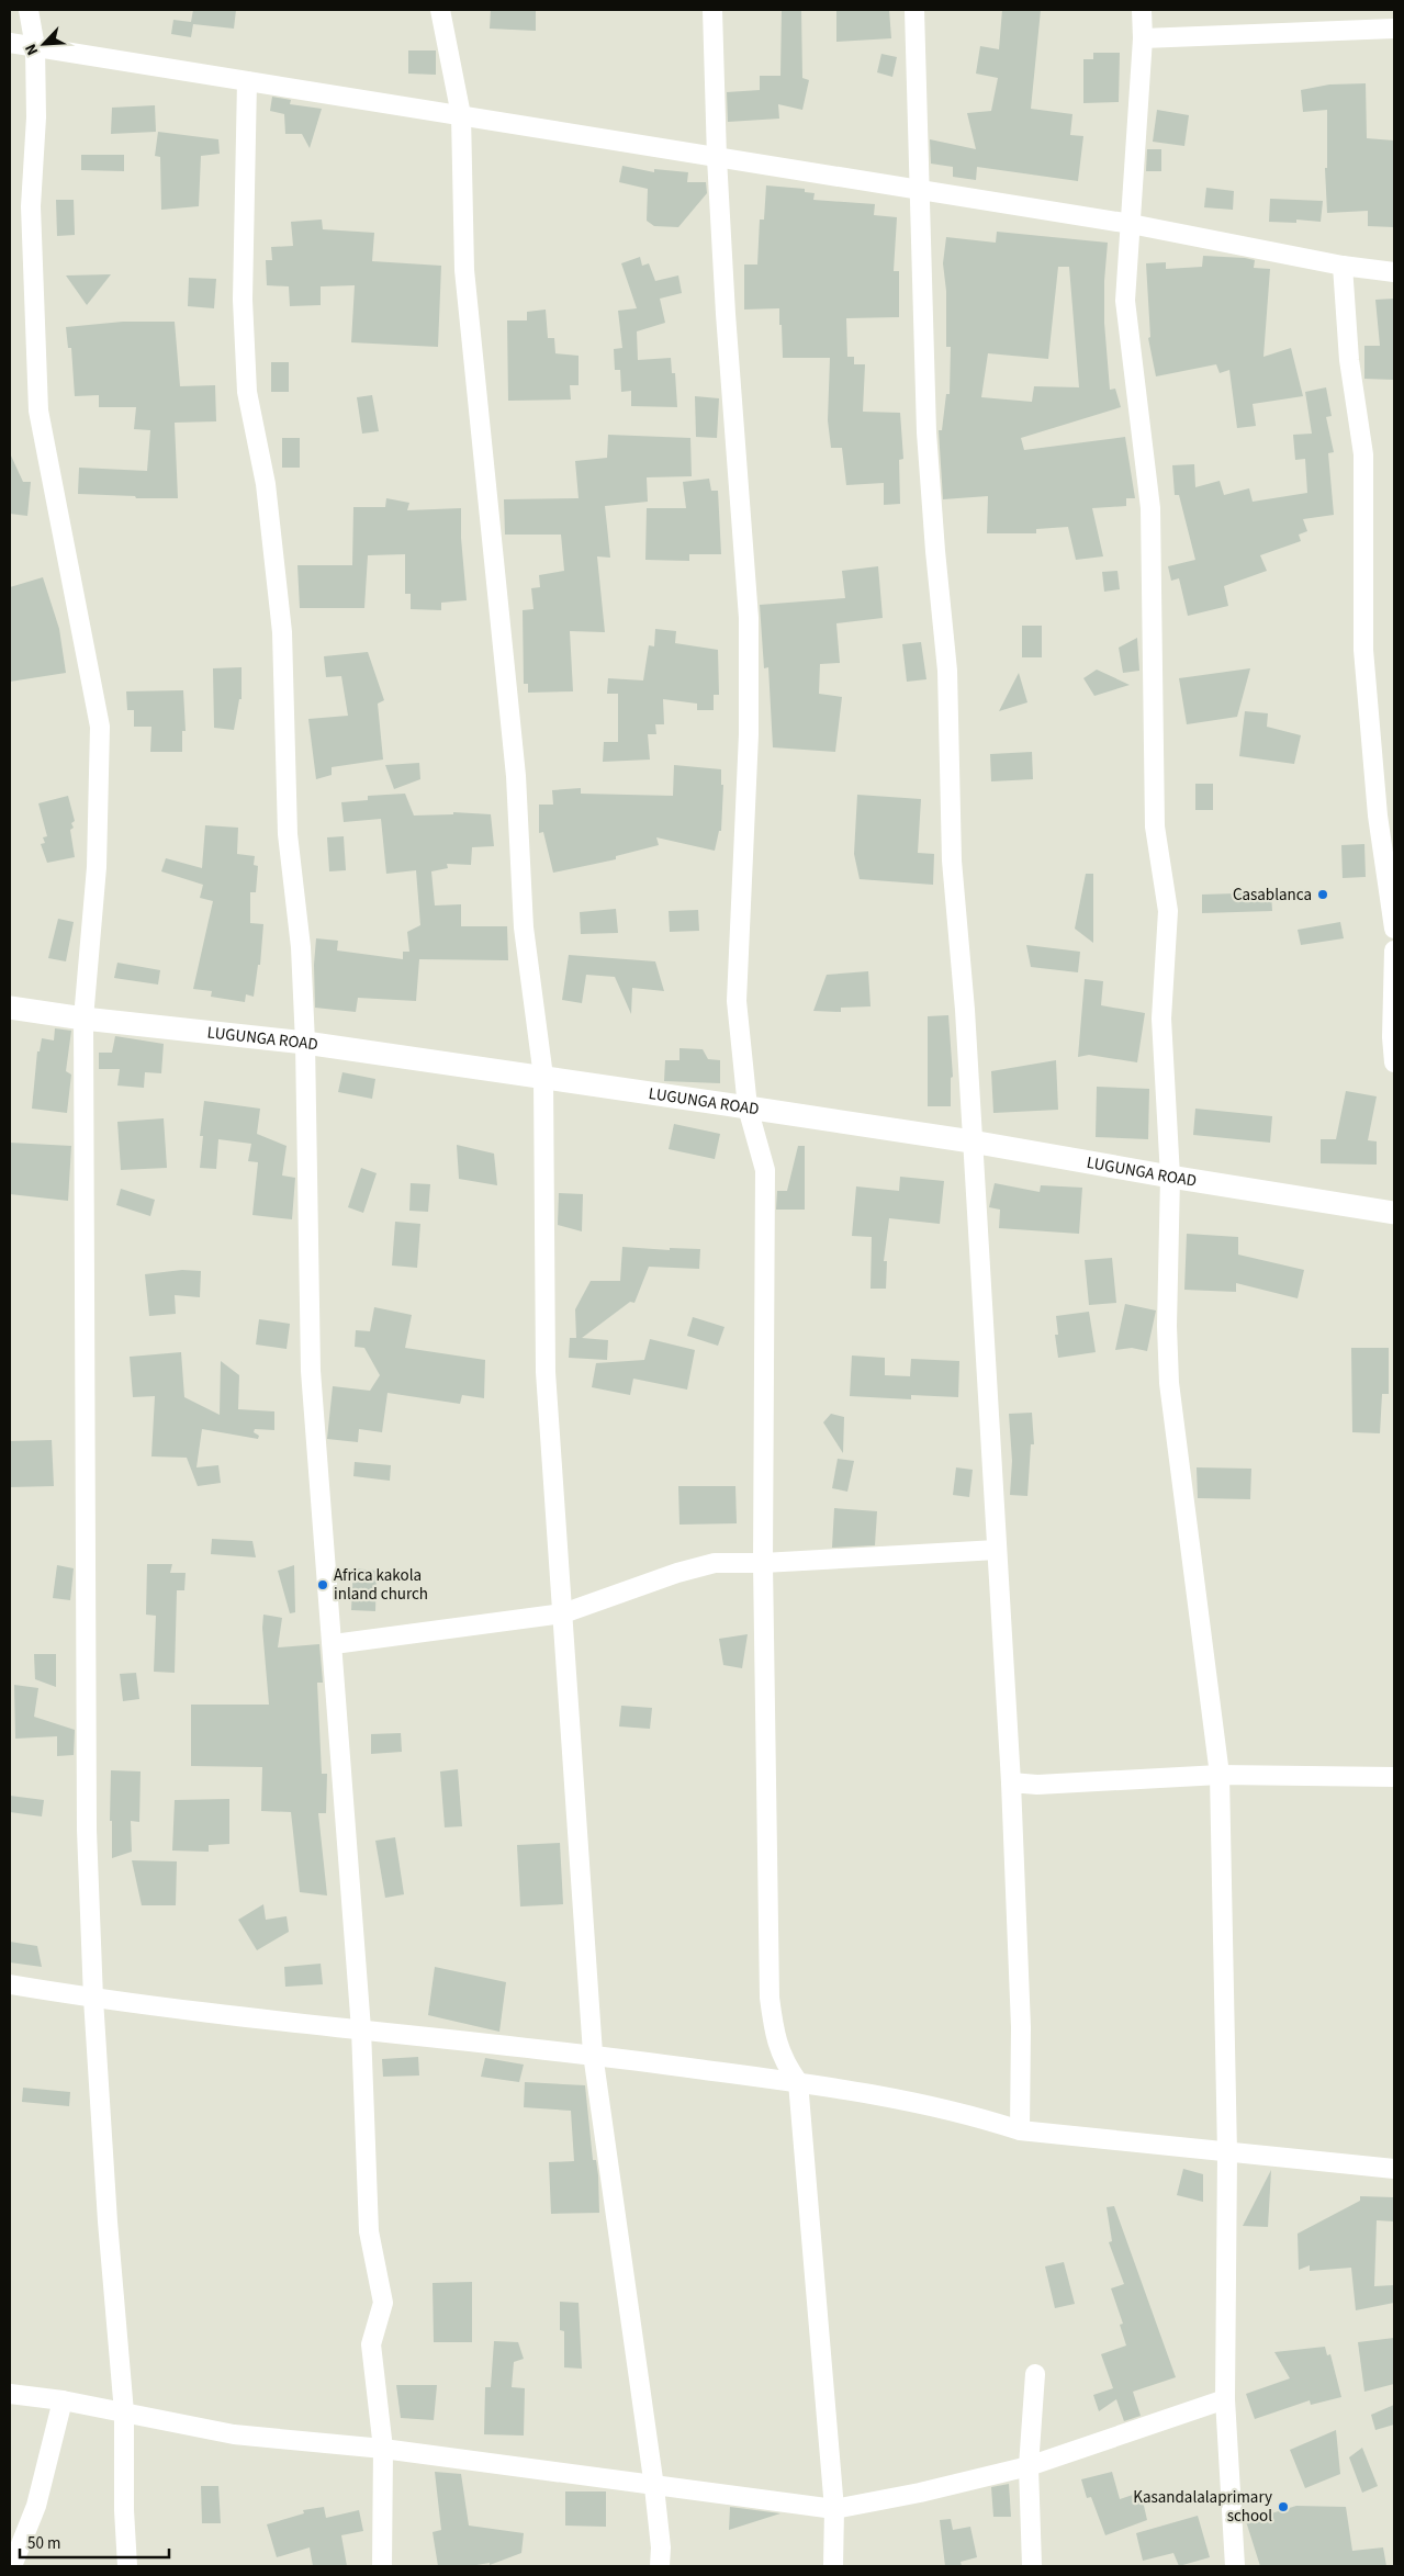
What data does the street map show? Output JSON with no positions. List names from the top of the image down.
{
  "streets": {
    "street": ["LUGUNGA ROAD"]
  },
  "places": ["Casablanca", "Africa kakola inland church", "Kasandalalaprimary school"],
  "scale_bar": "50 m",
  "north": "bottom left"
}
